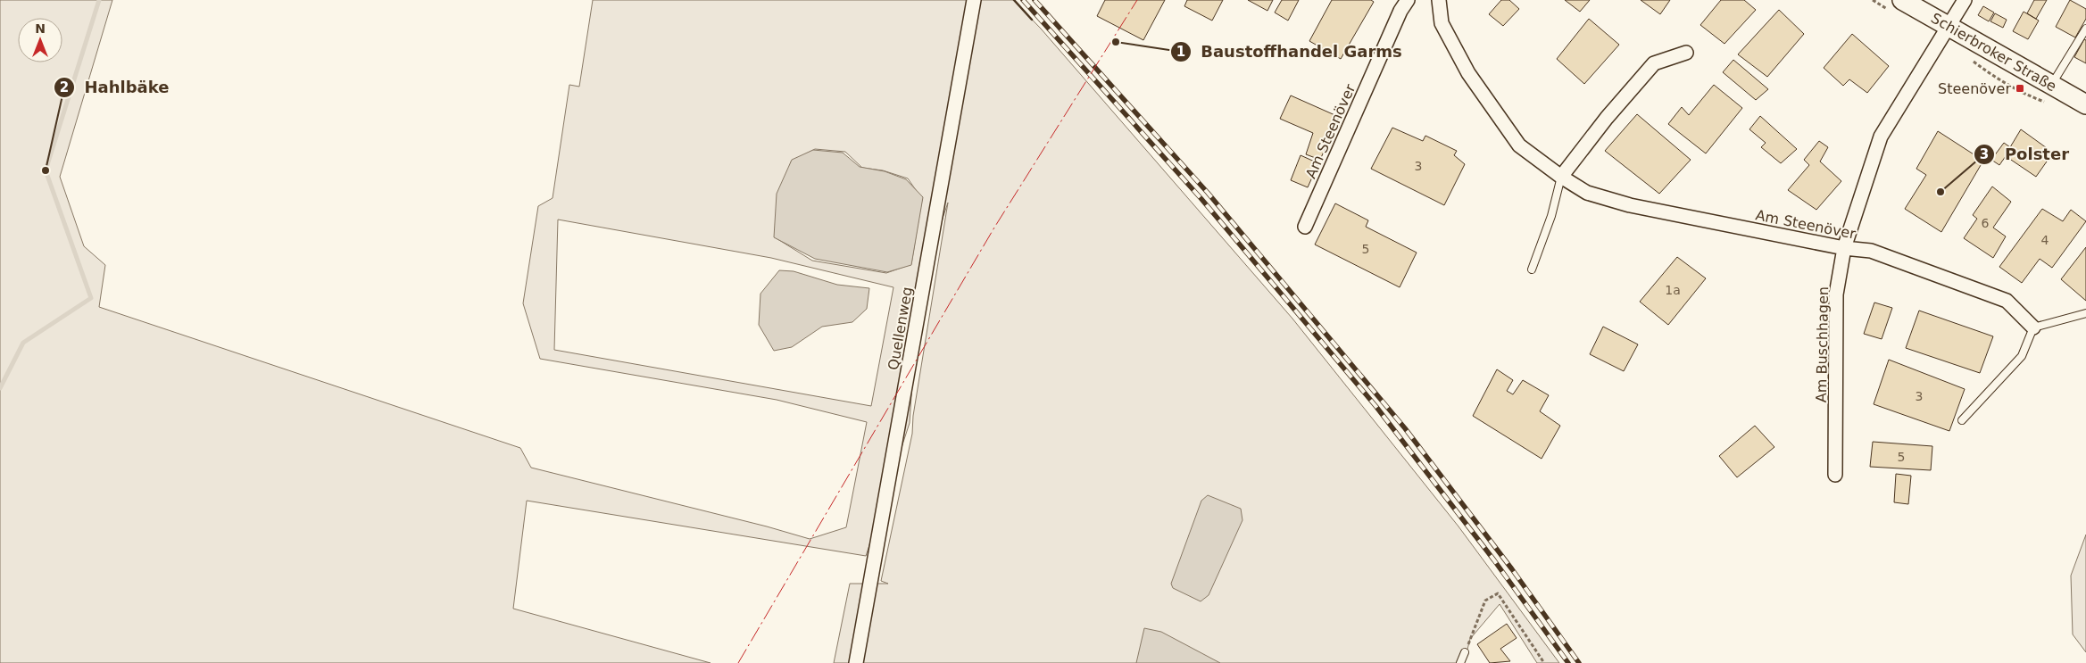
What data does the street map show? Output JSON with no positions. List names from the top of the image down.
{
  "streets": {
    "main road": ["Schierbroker Straße"],
    "street": ["Am Steenöver", "Quellenweg", "Am Buschhagen"]
  },
  "crossings": [
    ["Schierbroker Straße", "Am Buschhagen"],
    ["Am Steenöver", "Am Buschhagen"]
  ],
  "places": {
    "other": ["Baustoffhandel Garms", "Hahlbäke", "Polster"],
    "transit": ["Steenöver"]
  },
  "house_numbers": [
    "3",
    "6",
    "4",
    "5",
    "1a",
    "3",
    "5"
  ],
  "north": "top"
}
